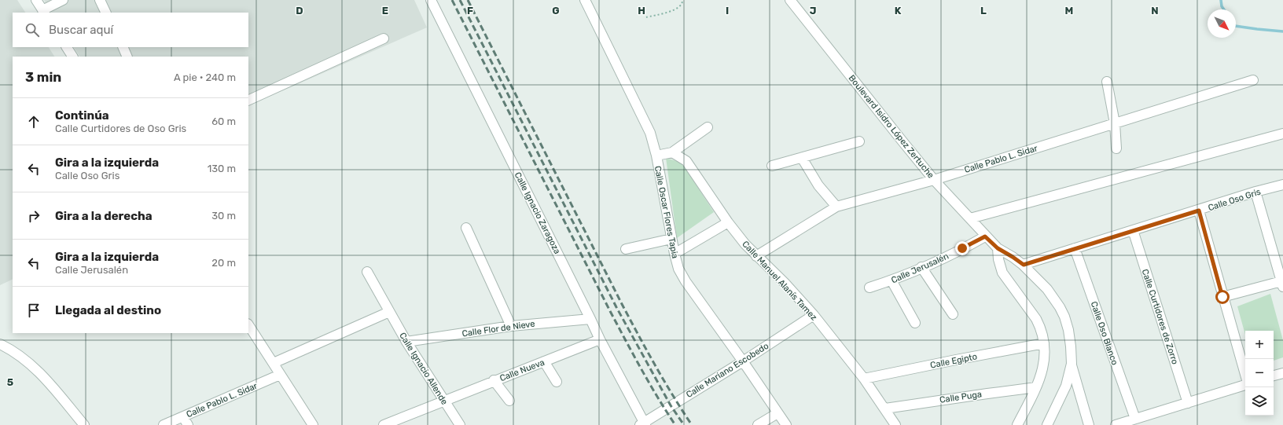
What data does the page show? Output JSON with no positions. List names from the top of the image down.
{
  "streets": {
    "street": [
      "Boulevard Isidro López Zertuche",
      "Calle Pablo L. Sidar",
      "Calle Oso Gris",
      "Calle Oscar Flores Tapia",
      "Calle Ignacio Zaragoza",
      "Calle Jerusalén",
      "Calle Manuel Alanís Tamez",
      "Calle Curtidores de Zorro",
      "Calle Flor de Nieve",
      "Calle Oso Blanco",
      "Calle Egipto",
      "Calle Ignacio Allende",
      "Calle Nueva",
      "Calle Mariano Escobedo",
      "Calle Puga"
    ]
  },
  "crossings": [
    ["Boulevard Isidro López Zertuche", "Calle Pablo L. Sidar"],
    ["Boulevard Isidro López Zertuche", "Calle Oso Gris"],
    ["Boulevard Isidro López Zertuche", "Calle Jerusalén"],
    ["Calle Pablo L. Sidar", "Calle Manuel Alanís Tamez"],
    ["Calle Oso Gris", "Calle Curtidores de Zorro"],
    ["Calle Oso Gris", "Calle Oso Blanco"],
    ["Calle Oscar Flores Tapia", "Calle Mariano Escobedo"],
    ["Calle Ignacio Zaragoza", "Calle Flor de Nieve"],
    ["Calle Ignacio Zaragoza", "Calle Nueva"],
    ["Calle Ignacio Zaragoza", "Calle Mariano Escobedo"],
    ["Calle Manuel Alanís Tamez", "Calle Egipto"],
    ["Calle Manuel Alanís Tamez", "Calle Mariano Escobedo"],
    ["Calle Manuel Alanís Tamez", "Calle Puga"],
    ["Calle Flor de Nieve", "Calle Ignacio Allende"],
    ["Calle Ignacio Allende", "Calle Nueva"]
  ],
  "north": "bottom right",
  "page": {
    "search": "Buscar aquí",
    "heading": ["3 min", "A pie · 240 m"],
    "list": [
      ["Continúa", "Calle Curtidores de Oso Gris", "60 m"],
      ["Gira a la izquierda", "Calle Oso Gris", "130 m"],
      ["Gira a la derecha", "30 m"],
      ["Gira a la izquierda", "Calle Jerusalén", "20 m"],
      "Llegada al destino"
    ],
    "map_buttons": ["+", "−"]
  },
  "grid": {
    "columns": [
      "D",
      "E",
      "F",
      "G",
      "H",
      "I",
      "J",
      "K",
      "L",
      "M",
      "N"
    ],
    "rows": ["5"]
  }
}
